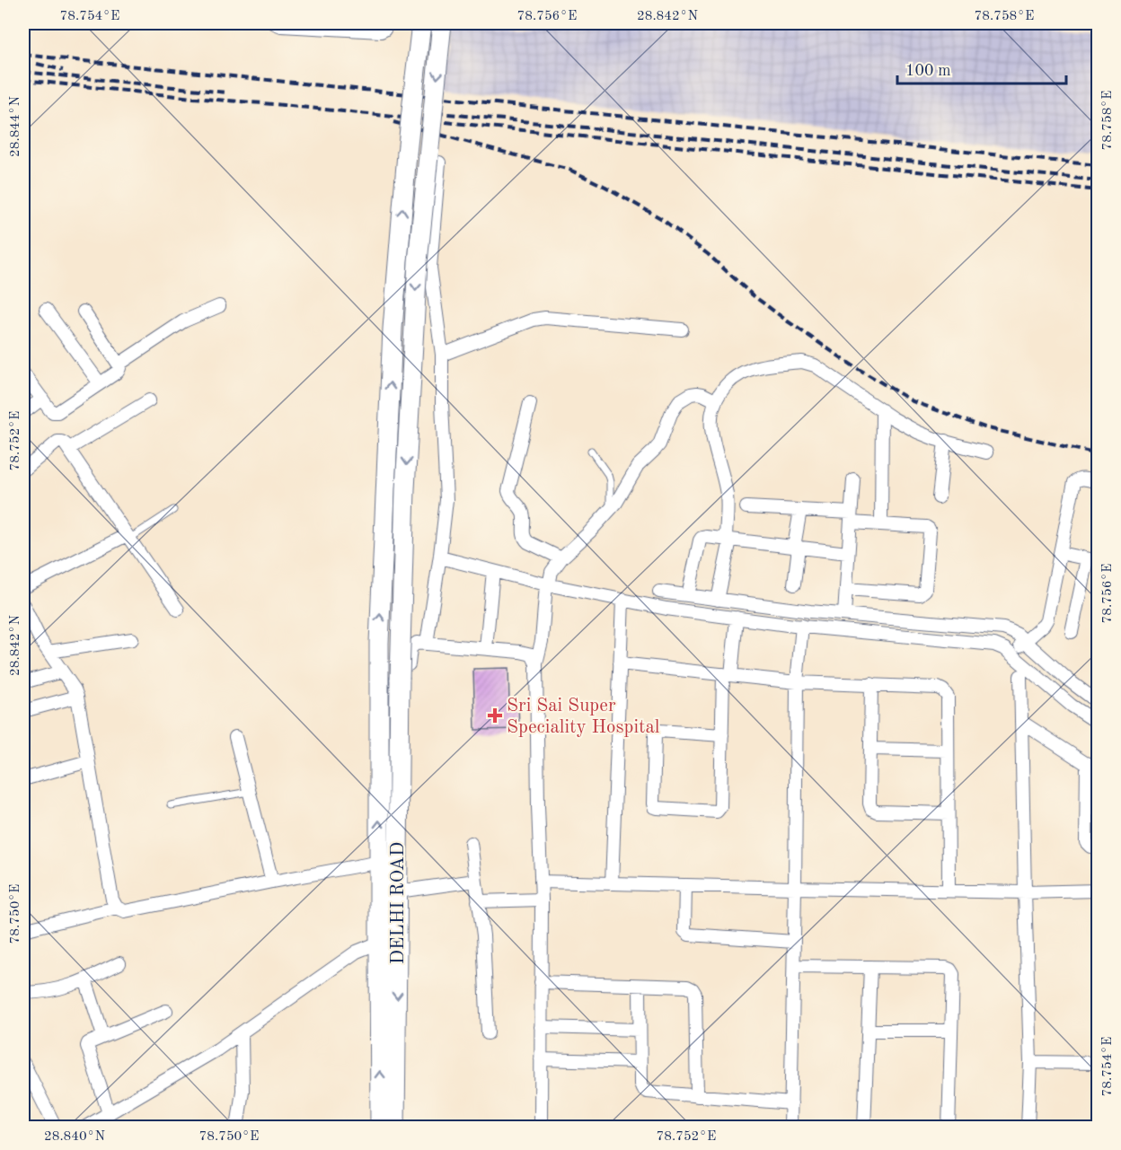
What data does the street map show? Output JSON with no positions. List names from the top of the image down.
{
  "streets": {
    "main road": ["DELHI ROAD"]
  },
  "places": {
    "health": ["Sri Sai Super Speciality Hospital"]
  },
  "scale_bar": "100 m",
  "coordinates": [
    "78.754°E",
    "78.756°E",
    "28.842°N",
    "78.758°E",
    "28.844°N",
    "78.752°E",
    "78.750°E",
    "28.840°N"
  ]
}
